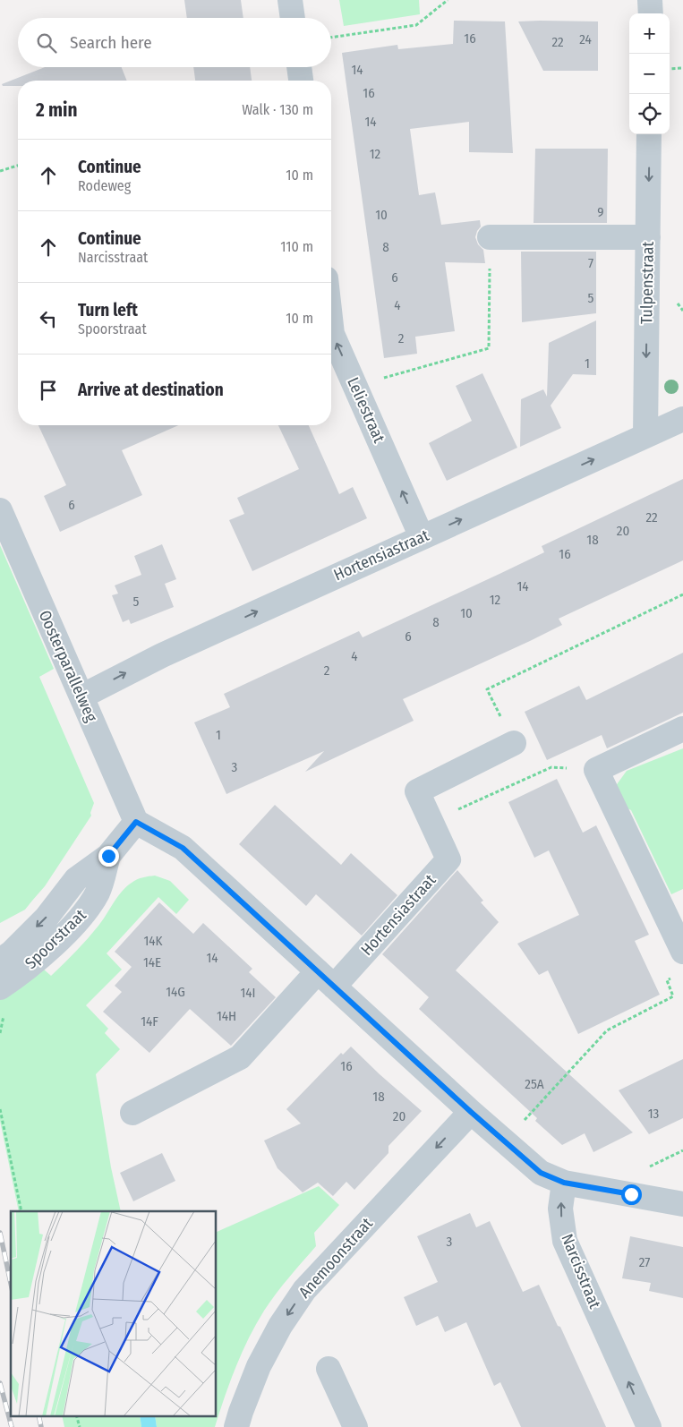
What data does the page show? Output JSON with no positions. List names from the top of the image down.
{
  "streets": {
    "street": [
      "Tulpenstraat",
      "Leliestraat",
      "Hortensiastraat",
      "Oosterparallelweg",
      "Spoorstraat",
      "Anemoonstraat",
      "Narcisstraat"
    ]
  },
  "crossings": [
    ["Tulpenstraat", "Hortensiastraat"],
    ["Leliestraat", "Hortensiastraat"],
    ["Hortensiastraat", "Oosterparallelweg"],
    ["Oosterparallelweg", "Spoorstraat"]
  ],
  "one_way": [
    "Tulpenstraat",
    "Leliestraat",
    "Hortensiastraat",
    "Narcisstraat"
  ],
  "house_numbers": [
    "16",
    "24",
    "22",
    "14",
    "16",
    "14",
    "12",
    "9",
    "10",
    "8",
    "7",
    "6",
    "5",
    "4",
    "2",
    "1",
    "6",
    "22",
    "20",
    "18",
    "16",
    "14",
    "12",
    "5",
    "10",
    "8",
    "6",
    "4",
    "2",
    "1",
    "3",
    "14K",
    "14",
    "14E",
    "14G",
    "14I",
    "14H",
    "14F",
    "16",
    "25A",
    "18",
    "13",
    "20",
    "3",
    "27"
  ],
  "page": {
    "map_buttons": ["+", "−"],
    "search": "Search here",
    "heading": ["2 min", "Walk · 130 m"],
    "list": [
      ["Continue", "Rodeweg", "10 m"],
      ["Continue", "Narcisstraat", "110 m"],
      ["Turn left", "Spoorstraat", "10 m"],
      "Arrive at destination"
    ]
  }
}
